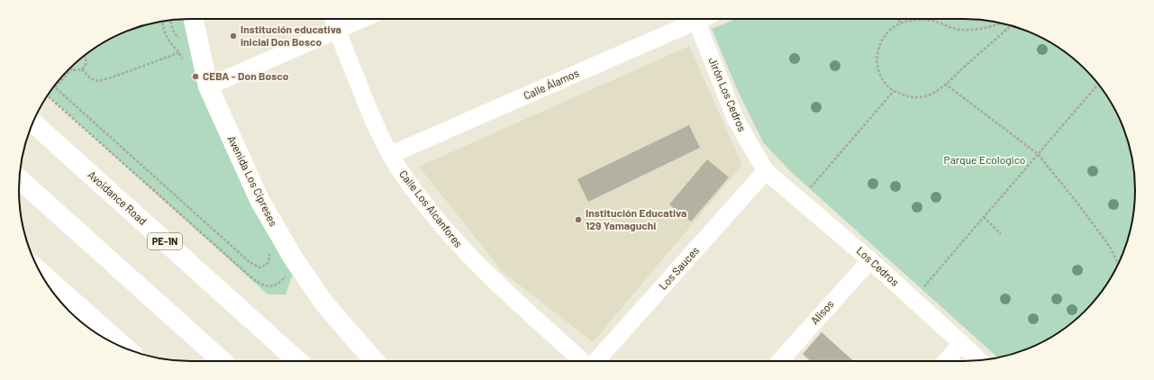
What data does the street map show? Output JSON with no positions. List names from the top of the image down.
{
  "streets": {
    "main road": ["Avenida Los Cipreses", "Avoidance Road", "PE-1N"],
    "street": [
      "Calle Álamos",
      "Jirón Los Cedros",
      "Calle Los Alcanfores",
      "Los Cedros",
      "Los Sauces",
      "Alisos"
    ]
  },
  "crossings": [
    ["Calle Álamos", "Calle Los Alcanfores"],
    ["Jirón Los Cedros", "Los Cedros"],
    ["Jirón Los Cedros", "Los Sauces"],
    ["Los Cedros", "Los Sauces"],
    ["Los Cedros", "Alisos"]
  ],
  "parks": ["Parque Ecologico"],
  "places": ["Institución educativa inicial Don Bosco", "CEBA - Don Bosco", "Institución Educativa 129 Yamaguchi"]
}
